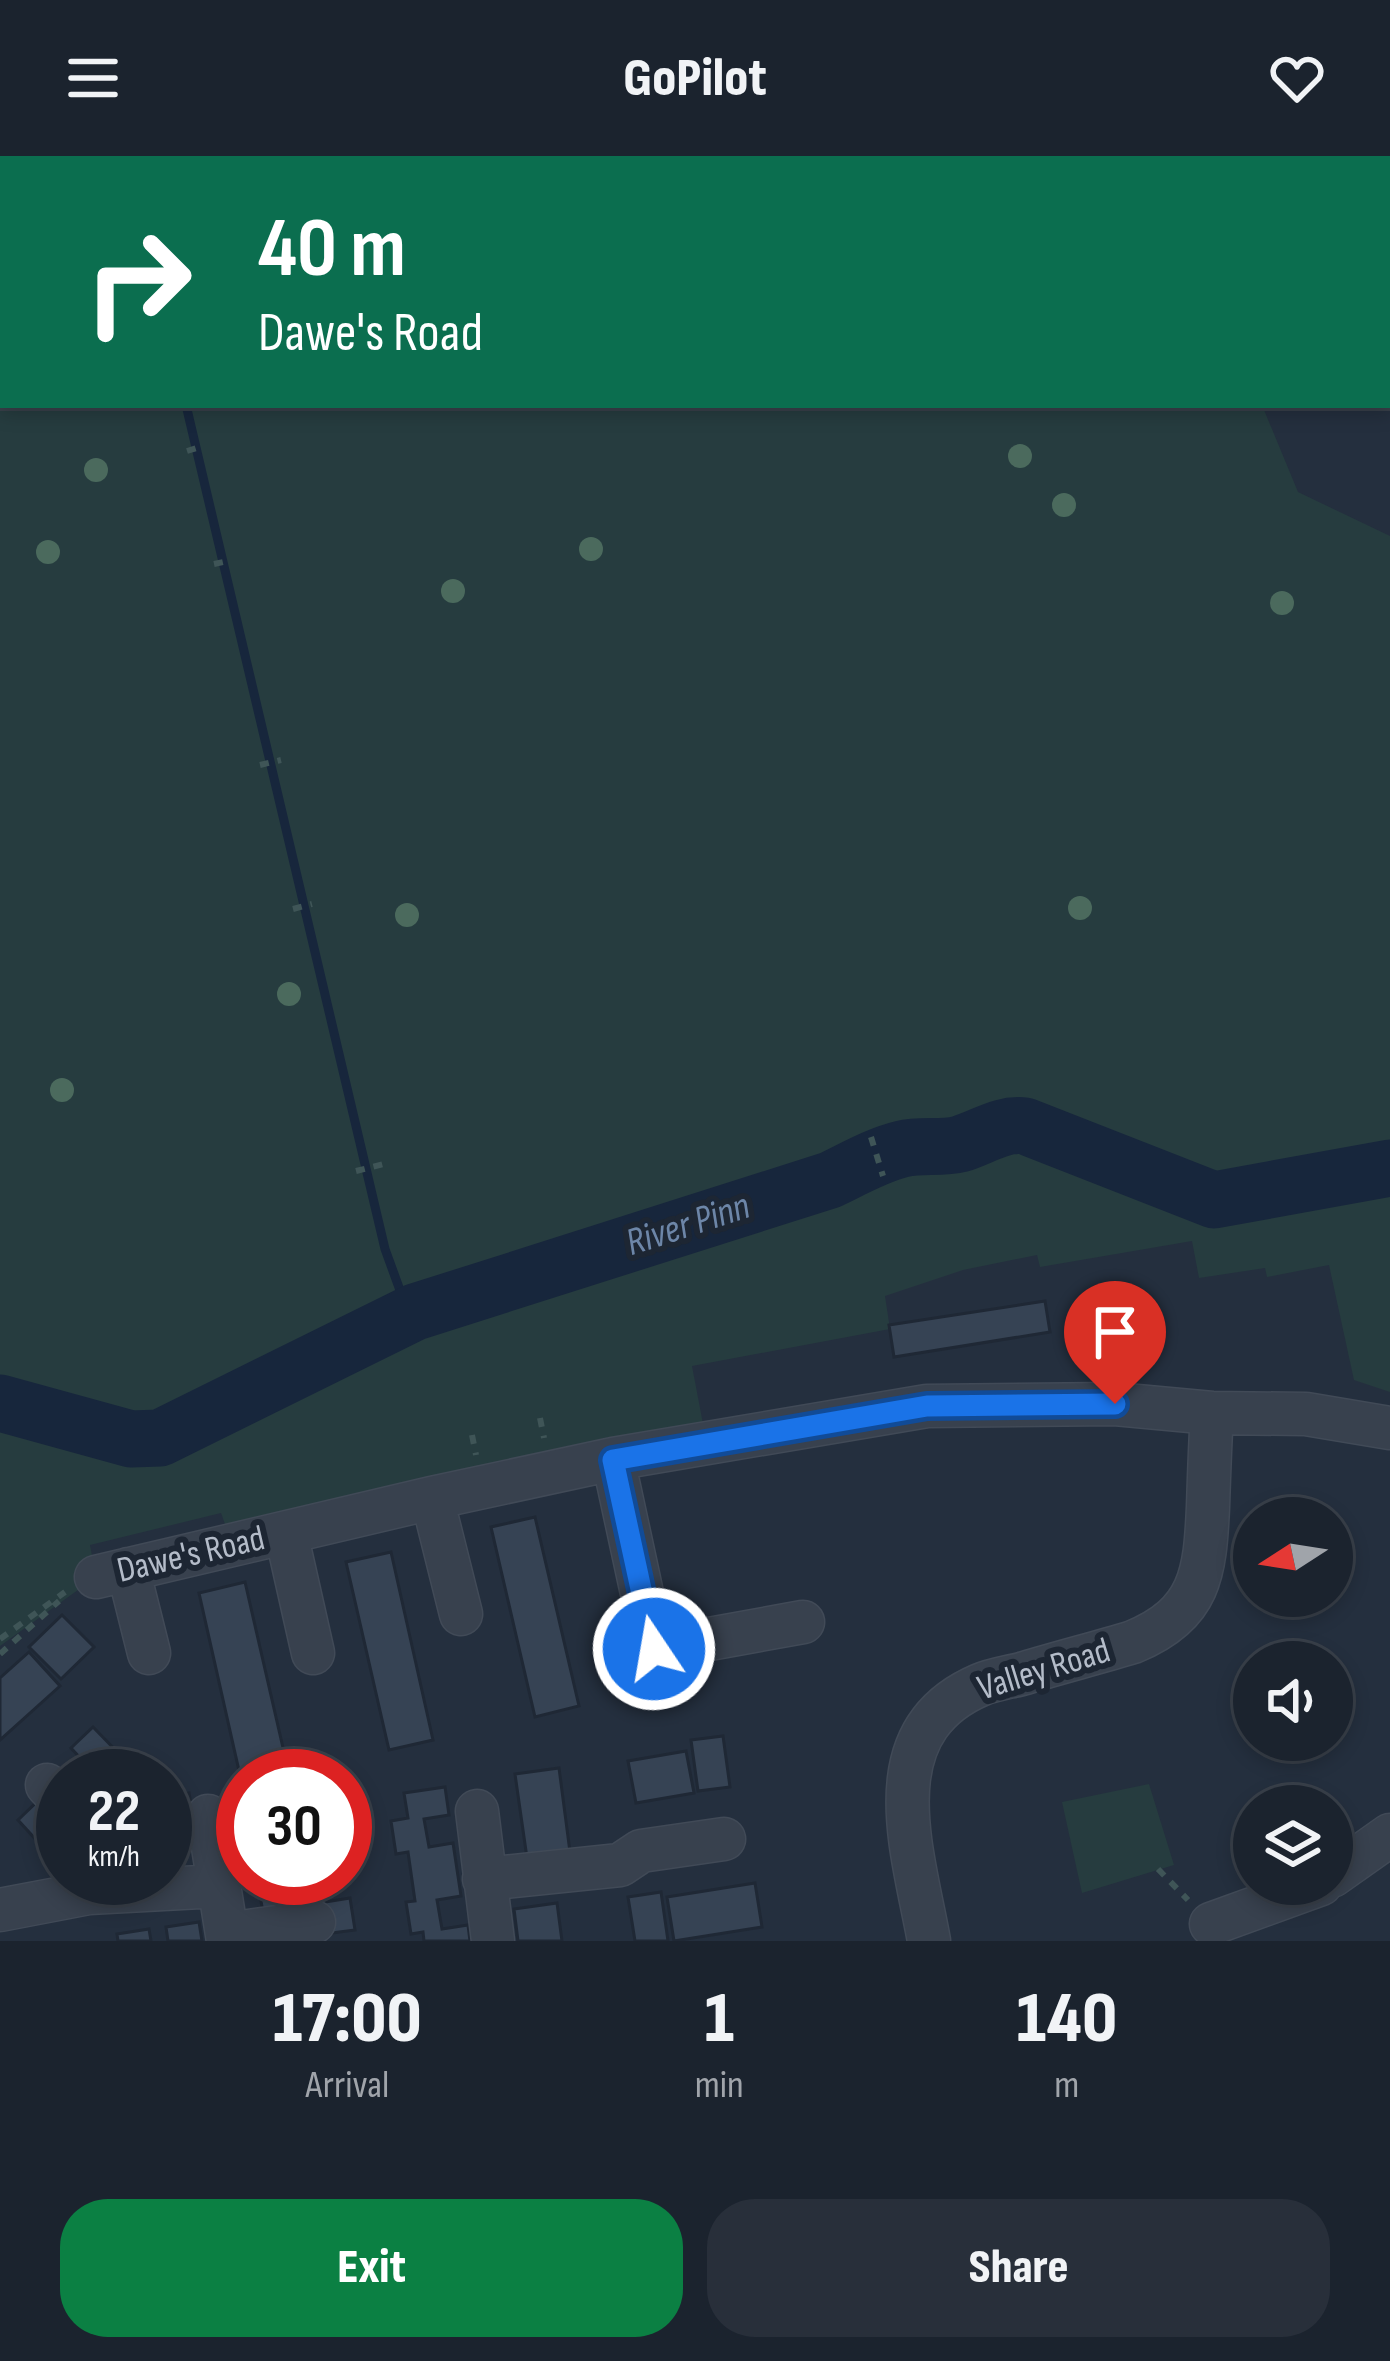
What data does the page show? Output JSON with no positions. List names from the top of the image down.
{
  "streets": {
    "street": ["Dawe's Road", "Valley Road"]
  },
  "crossings": [
    ["Dawe's Road", "Valley Road"]
  ],
  "water": ["River Pinn"],
  "north": "left",
  "page": {
    "header": "GoPilot",
    "turn": ["40 m", "Dawe's Road"],
    "speed": "22 km/h",
    "limit": "30",
    "eta": [
      "17:00",
      "Arrival",
      "1",
      "min",
      "140",
      "m"
    ],
    "buttons": ["Exit", "Share"]
  }
}
